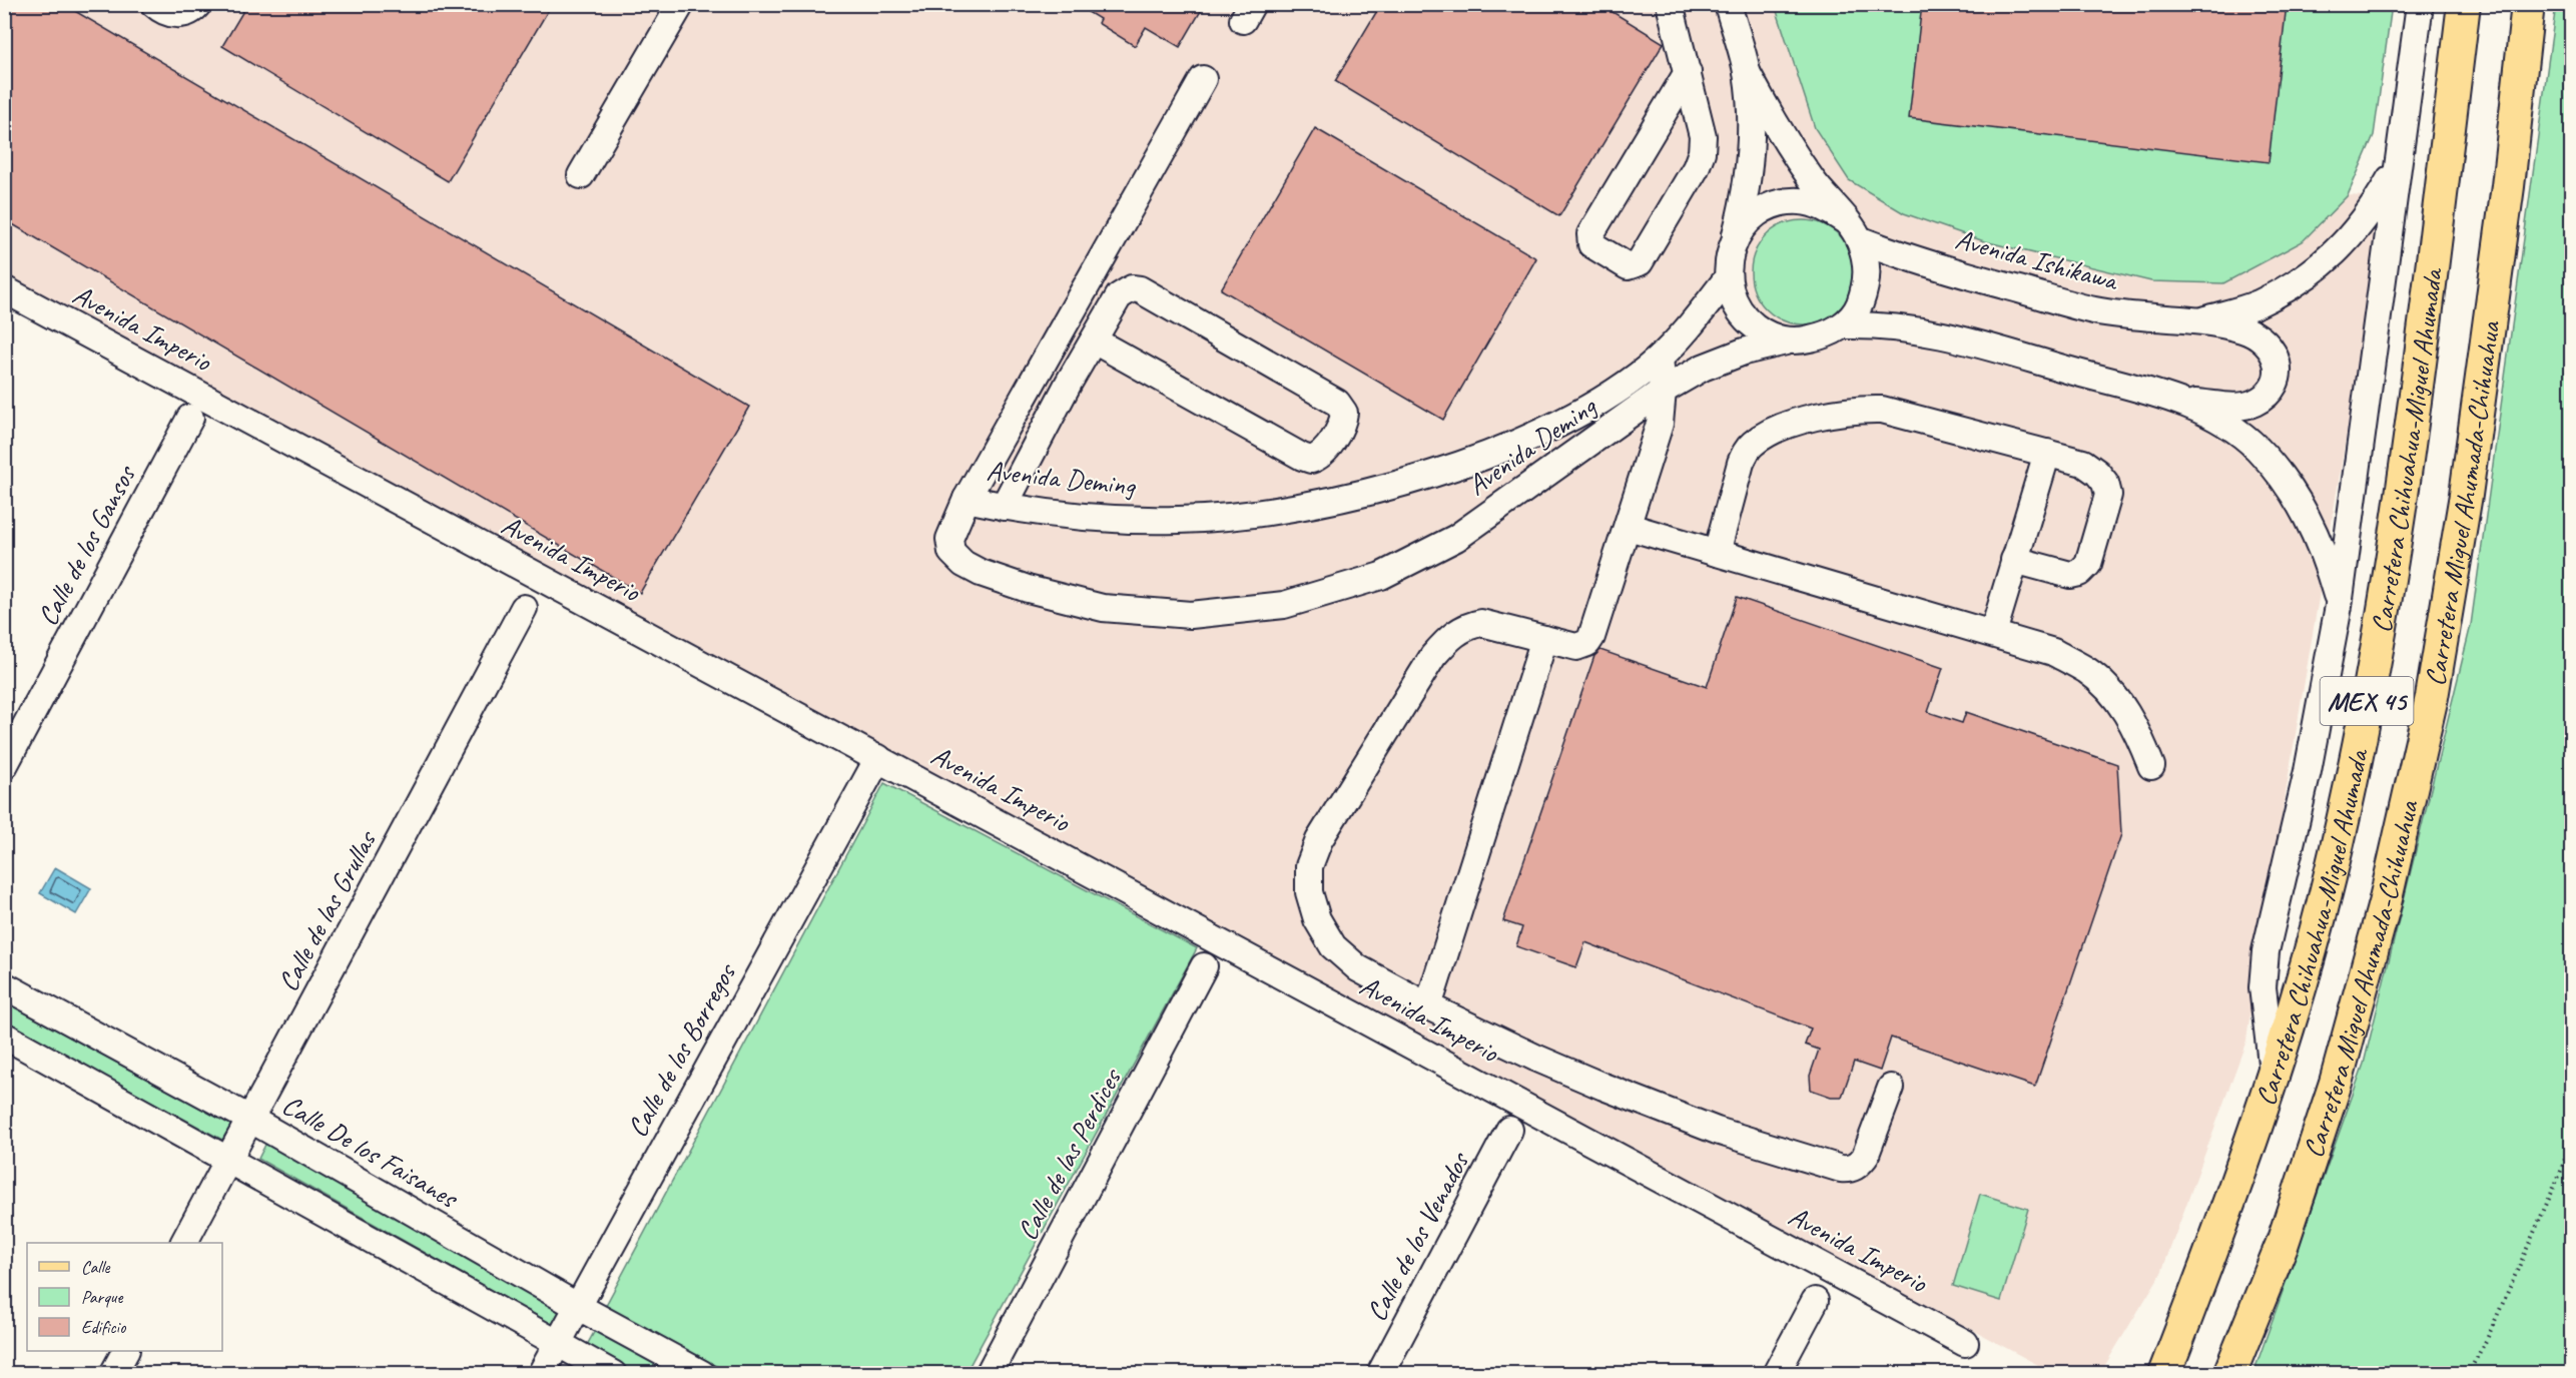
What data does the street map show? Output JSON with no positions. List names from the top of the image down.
{
  "streets": {
    "main road": ["Carretera Chihuahua-Miguel Ahumada", "Carretera Miguel Ahumada-Chihuahua", "MEX 45"],
    "street": [
      "Avenida Ishikawa",
      "Avenida Imperio",
      "Avenida Deming",
      "Calle de los Gansos",
      "Calle de las Grullas",
      "Calle de los Borregos",
      "Calle De los Faisanes",
      "Calle de las Perdices",
      "Calle de los Venados"
    ]
  },
  "crossings": [
    ["Avenida Ishikawa", "Avenida Deming"],
    ["Avenida Imperio", "Calle de los Borregos"],
    ["Calle de las Grullas", "Calle De los Faisanes"],
    ["Calle de los Borregos", "Calle De los Faisanes"]
  ],
  "legend": ["Calle", "Parque", "Edificio"]
}
